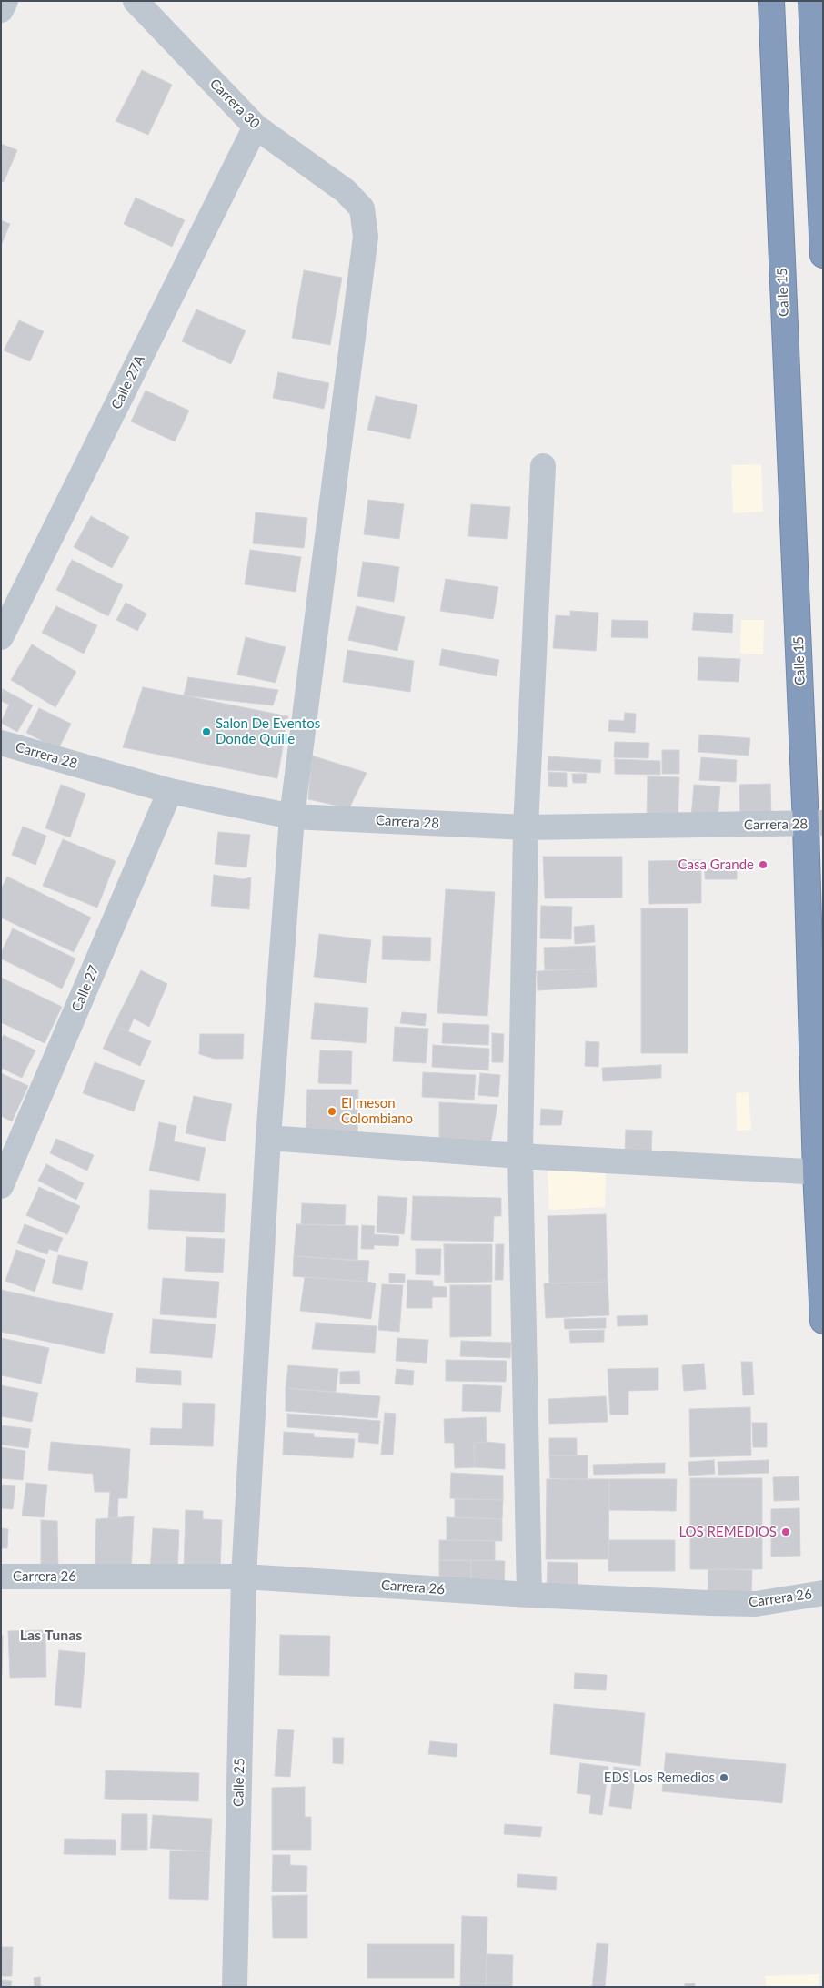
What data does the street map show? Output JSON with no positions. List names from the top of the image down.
{
  "streets": {
    "highway": ["Calle 15"],
    "street": [
      "Carrera 30",
      "Calle 27A",
      "Carrera 28",
      "Calle 27",
      "Carrera 26",
      "Calle 25"
    ]
  },
  "crossings": [
    ["Carrera 30", "Calle 27A"],
    ["Carrera 30", "Carrera 28"],
    ["Carrera 30", "Calle 25"],
    ["Calle 15", "Carrera 28"],
    ["Carrera 28", "Calle 27"],
    ["Carrera 28", "Calle 25"],
    ["Carrera 26", "Calle 25"]
  ],
  "districts": ["Las Tunas"],
  "places": [
    "Salon De Eventos Donde Quille",
    "Casa Grande",
    "El meson Colombiano",
    "LOS REMEDIOS",
    "EDS Los Remedios"
  ]
}
